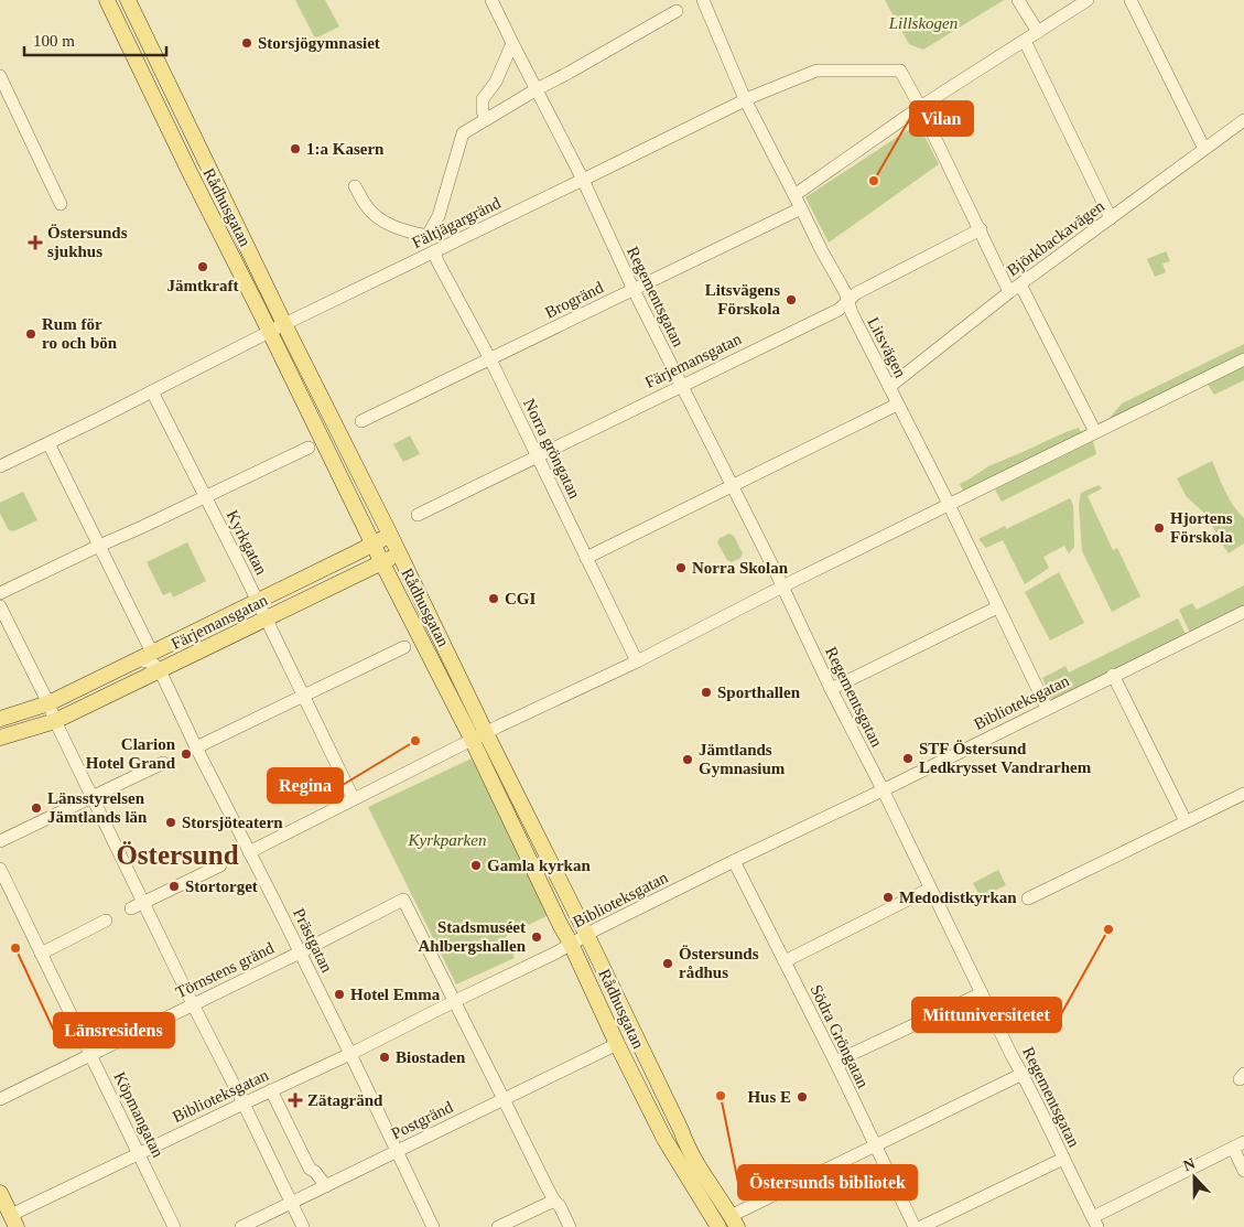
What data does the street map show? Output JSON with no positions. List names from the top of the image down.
{
  "streets": {
    "main road": ["Rådhusgatan", "Färjemansgatan"],
    "street": [
      "Fältjägargränd",
      "Björkbackavägen",
      "Regementsgatan",
      "Brogränd",
      "Litsvägen",
      "Norra gröngatan",
      "Kyrkgatan",
      "Biblioteksgatan",
      "Prästgatan",
      "Törnstens gränd",
      "Södra Gröngatan",
      "Köpmangatan",
      "Postgränd"
    ]
  },
  "crossings": [
    ["Rådhusgatan", "Fältjägargränd"],
    ["Rådhusgatan", "Färjemansgatan"],
    ["Rådhusgatan", "Biblioteksgatan"],
    ["Rådhusgatan", "Postgränd"],
    ["Fältjägargränd", "Regementsgatan"],
    ["Fältjägargränd", "Litsvägen"],
    ["Fältjägargränd", "Norra gröngatan"],
    ["Fältjägargränd", "Kyrkgatan"],
    ["Björkbackavägen", "Litsvägen"],
    ["Regementsgatan", "Brogränd"],
    ["Regementsgatan", "Färjemansgatan"],
    ["Regementsgatan", "Biblioteksgatan"],
    ["Brogränd", "Litsvägen"],
    ["Brogränd", "Norra gröngatan"],
    ["Litsvägen", "Färjemansgatan"],
    ["Litsvägen", "Biblioteksgatan"],
    ["Färjemansgatan", "Norra gröngatan"],
    ["Färjemansgatan", "Kyrkgatan"],
    ["Färjemansgatan", "Prästgatan"],
    ["Biblioteksgatan", "Prästgatan"],
    ["Biblioteksgatan", "Törnstens gränd"],
    ["Biblioteksgatan", "Södra Gröngatan"],
    ["Biblioteksgatan", "Köpmangatan"],
    ["Prästgatan", "Törnstens gränd"],
    ["Prästgatan", "Postgränd"],
    ["Törnstens gränd", "Köpmangatan"]
  ],
  "districts": ["Östersund"],
  "parks": ["Lillskogen", "Kyrkparken"],
  "places": {
    "other": [
      "Storsjögymnasiet",
      "1:a Kasern",
      "Vilan",
      "Jämtkraft",
      "Litsvägens Förskola",
      "Rum för ro och bön",
      "Hjortens Förskola",
      "Norra Skolan",
      "CGI",
      "Sporthallen",
      "Regina",
      "Clarion Hotel Grand",
      "STF Östersund Ledkrysset Vandrarhem",
      "Jämtlands Gymnasium",
      "Länsstyrelsen Jämtlands län",
      "Storsjöteatern",
      "Gamla kyrkan",
      "Stortorget",
      "Medodistkyrkan",
      "Mittuniversitetet",
      "Stadsmuséet Ahlbergshallen",
      "Länsresidens",
      "Östersunds rådhus",
      "Hotel Emma",
      "Biostaden",
      "Östersunds bibliotek",
      "Hus E"
    ],
    "health": ["Östersunds sjukhus", "Zätagränd"]
  },
  "scale_bar": "100 m",
  "north": "top"
}
